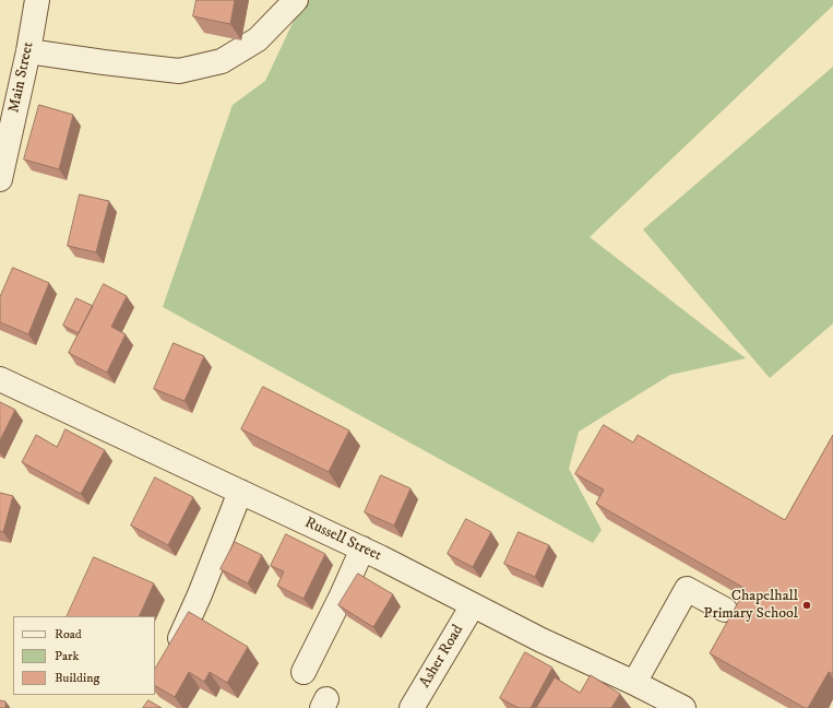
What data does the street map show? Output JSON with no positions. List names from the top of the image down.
{
  "streets": {
    "street": ["Main Street", "Russell Street", "Asher Road"]
  },
  "crossings": [
    ["Russell Street", "Asher Road"]
  ],
  "places": ["Chapelhall Primary School"],
  "legend": ["Road", "Park", "Building"]
}
